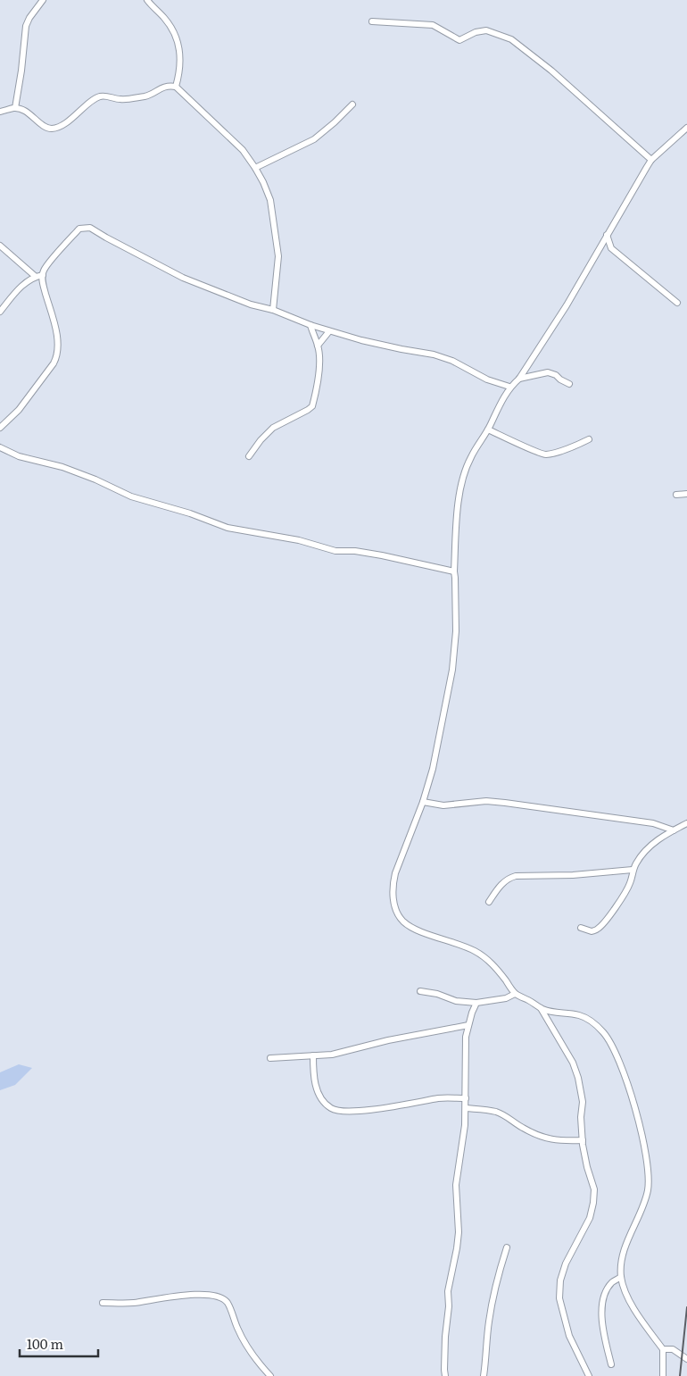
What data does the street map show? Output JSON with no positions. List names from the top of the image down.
{
  "scale_bar": "100 m"
}
